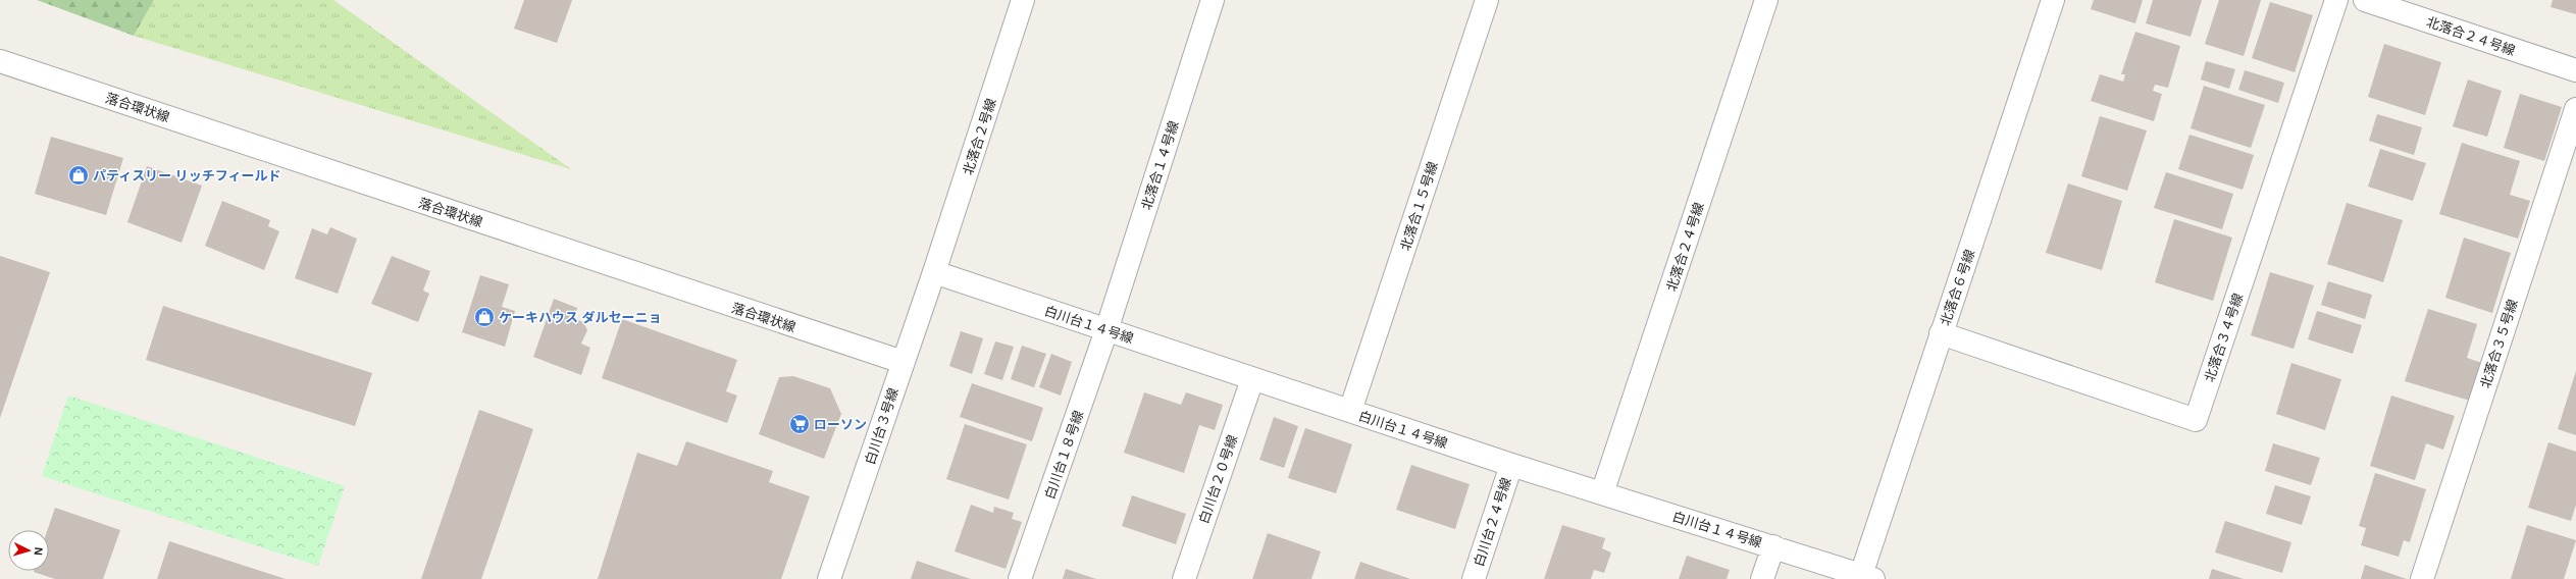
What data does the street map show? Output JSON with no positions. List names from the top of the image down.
{
  "streets": {
    "street": [
      "北落合２４号線",
      "落合環状線",
      "北落合２号線",
      "北落合１４号線",
      "北落合１５号線",
      "北落合６号線",
      "白川台１４号線",
      "北落合３４号線",
      "北落合３５号線",
      "白川台３号線",
      "白川台１８号線",
      "白川台２０号線",
      "白川台２４号線"
    ]
  },
  "crossings": [
    ["北落合２４号線", "白川台１４号線"],
    ["落合環状線", "白川台３号線"],
    ["北落合２号線", "白川台１４号線"],
    ["北落合２号線", "白川台３号線"],
    ["北落合１４号線", "白川台１４号線"],
    ["北落合１４号線", "白川台１８号線"],
    ["北落合１５号線", "白川台１４号線"],
    ["北落合６号線", "白川台１４号線"],
    ["北落合６号線", "北落合３４号線"],
    ["白川台１４号線", "白川台３号線"],
    ["白川台１４号線", "白川台１８号線"],
    ["白川台１４号線", "白川台２０号線"],
    ["白川台１４号線", "白川台２４号線"]
  ],
  "places": {
    "shop": ["パティスリー リッチフィールド", "ケーキハウス ダルセーニョ"],
    "supermarket": ["ローソン"]
  },
  "north": "right"
}
